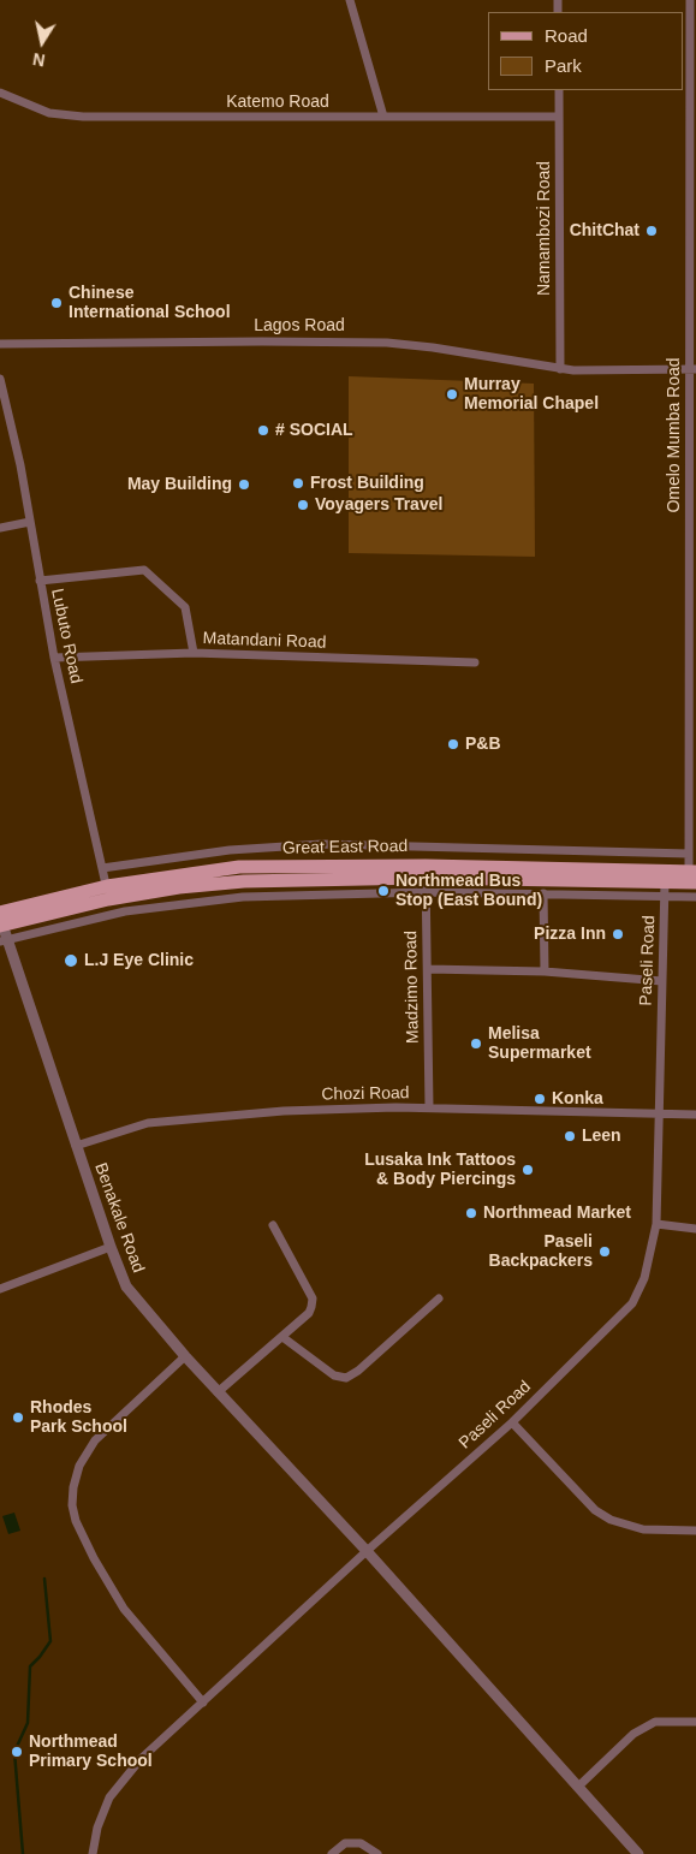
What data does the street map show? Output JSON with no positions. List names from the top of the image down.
{
  "streets": {
    "main road": ["Great East Road"],
    "street": [
      "Katemo Road",
      "Namambozi Road",
      "Lagos Road",
      "Omelo Mumba Road",
      "Lubuto Road",
      "Matandani Road",
      "Paseli Road",
      "Madzimo Road",
      "Chozi Road",
      "Benakale Road"
    ]
  },
  "crossings": [
    ["Katemo Road", "Namambozi Road"],
    ["Namambozi Road", "Lagos Road"],
    ["Lagos Road", "Omelo Mumba Road"],
    ["Omelo Mumba Road", "Great East Road"],
    ["Lubuto Road", "Matandani Road"],
    ["Lubuto Road", "Great East Road"],
    ["Great East Road", "Paseli Road"],
    ["Great East Road", "Madzimo Road"],
    ["Great East Road", "Benakale Road"],
    ["Paseli Road", "Chozi Road"],
    ["Paseli Road", "Benakale Road"],
    ["Madzimo Road", "Chozi Road"],
    ["Chozi Road", "Benakale Road"]
  ],
  "places": [
    "ChitChat",
    "Chinese International School",
    "Murray Memorial Chapel",
    "# SOCIAL",
    "Frost Building",
    "May Building",
    "Voyagers Travel",
    "P&B",
    "Northmead Bus Stop (East Bound)",
    "Pizza Inn",
    "L.J Eye Clinic",
    "Melisa Supermarket",
    "Konka",
    "Leen",
    "Lusaka Ink Tattoos & Body Piercings",
    "Northmead Market",
    "Paseli Backpackers",
    "Rhodes Park School",
    "Northmead Primary School"
  ],
  "legend": ["Road", "Park"],
  "north": "bottom"
}
